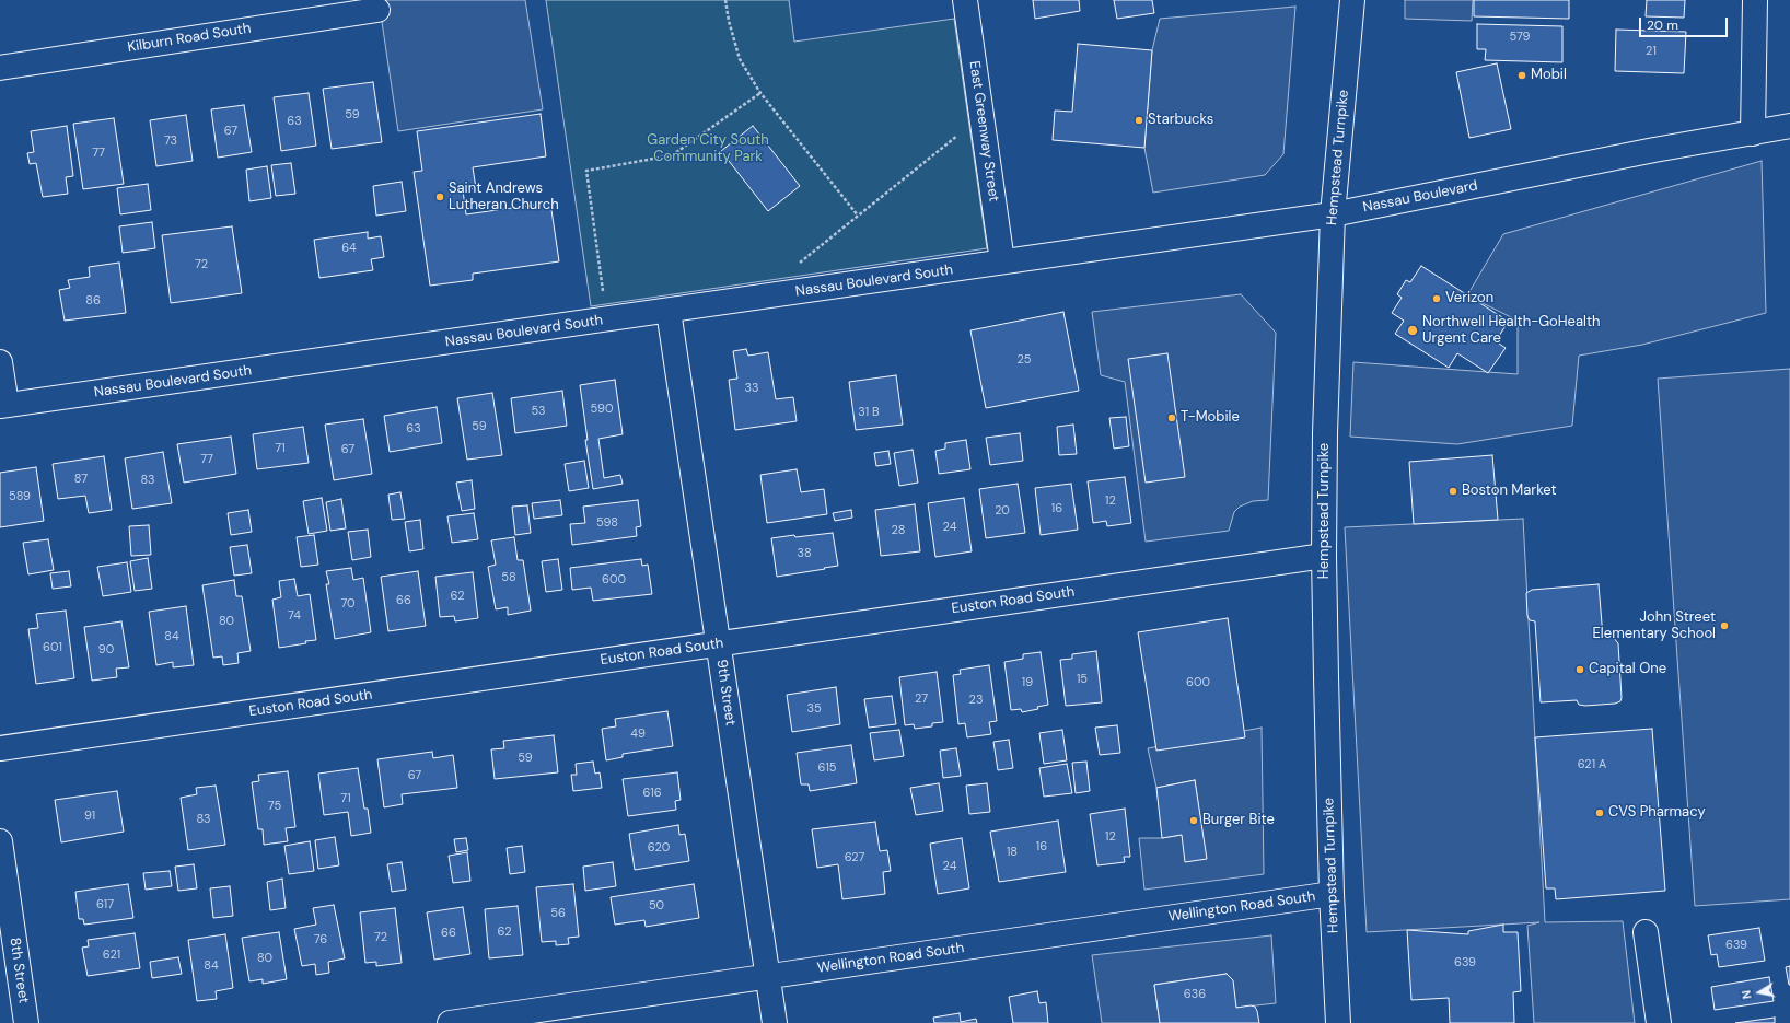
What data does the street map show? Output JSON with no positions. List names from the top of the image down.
{
  "streets": {
    "street": [
      "Kilburn Road South",
      "East Greenway Street",
      "Hempstead Turnpike",
      "Nassau Boulevard",
      "Nassau Boulevard South",
      "Euston Road South",
      "9th Street",
      "Wellington Road South",
      "8th Street"
    ]
  },
  "crossings": [
    ["East Greenway Street", "Nassau Boulevard South"],
    ["Hempstead Turnpike", "Nassau Boulevard"],
    ["Hempstead Turnpike", "Euston Road South"],
    ["Hempstead Turnpike", "Wellington Road South"],
    ["Nassau Boulevard", "Nassau Boulevard South"],
    ["Nassau Boulevard South", "9th Street"],
    ["Euston Road South", "9th Street"],
    ["9th Street", "Wellington Road South"]
  ],
  "parks": ["Garden City South Community Park"],
  "places": [
    "Mobil",
    "Starbucks",
    "Saint Andrews Lutheran Church",
    "Verizon",
    "Northwell Health-GoHealth Urgent Care",
    "T-Mobile",
    "Boston Market",
    "John Street Elementary School",
    "Capital One",
    "CVS Pharmacy",
    "Burger Bite"
  ],
  "house_numbers": [
    "579",
    "21",
    "59",
    "63",
    "67",
    "73",
    "77",
    "64",
    "72",
    "86",
    "25",
    "33",
    "590",
    "53",
    "31 B",
    "59",
    "63",
    "71",
    "67",
    "77",
    "87",
    "83",
    "589",
    "12",
    "16",
    "20",
    "598",
    "24",
    "28",
    "38",
    "58",
    "600",
    "62",
    "66",
    "70",
    "74",
    "80",
    "84",
    "601",
    "90",
    "15",
    "19",
    "600",
    "27",
    "23",
    "35",
    "49",
    "59",
    "621 A",
    "615",
    "67",
    "616",
    "71",
    "75",
    "91",
    "83",
    "12",
    "16",
    "620",
    "18",
    "627",
    "24",
    "617",
    "50",
    "56",
    "62",
    "66",
    "72",
    "76",
    "639",
    "621",
    "80",
    "639",
    "84",
    "636"
  ],
  "scale_bar": "20 m",
  "north": "left"
}
